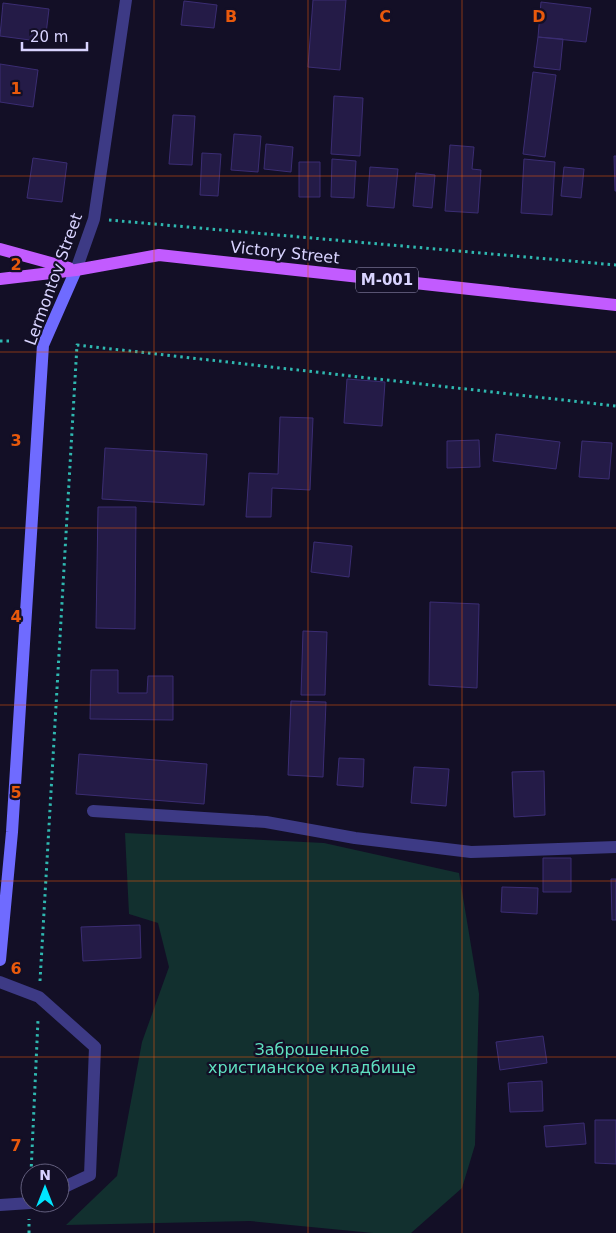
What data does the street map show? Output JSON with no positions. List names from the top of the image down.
{
  "streets": {
    "main road": ["Victory Street", "Lermontov Street", "М-001"]
  },
  "crossings": [
    ["Victory Street", "Lermontov Street"],
    ["Victory Street", "М-001"],
    ["Lermontov Street", "М-001"]
  ],
  "parks": ["Заброшенное христианское кладбище"],
  "scale_bar": "20 m",
  "north": "top",
  "grid": {
    "columns": ["B", "C", "D"],
    "rows": [
      "1",
      "2",
      "3",
      "4",
      "5",
      "6",
      "7"
    ]
  }
}
